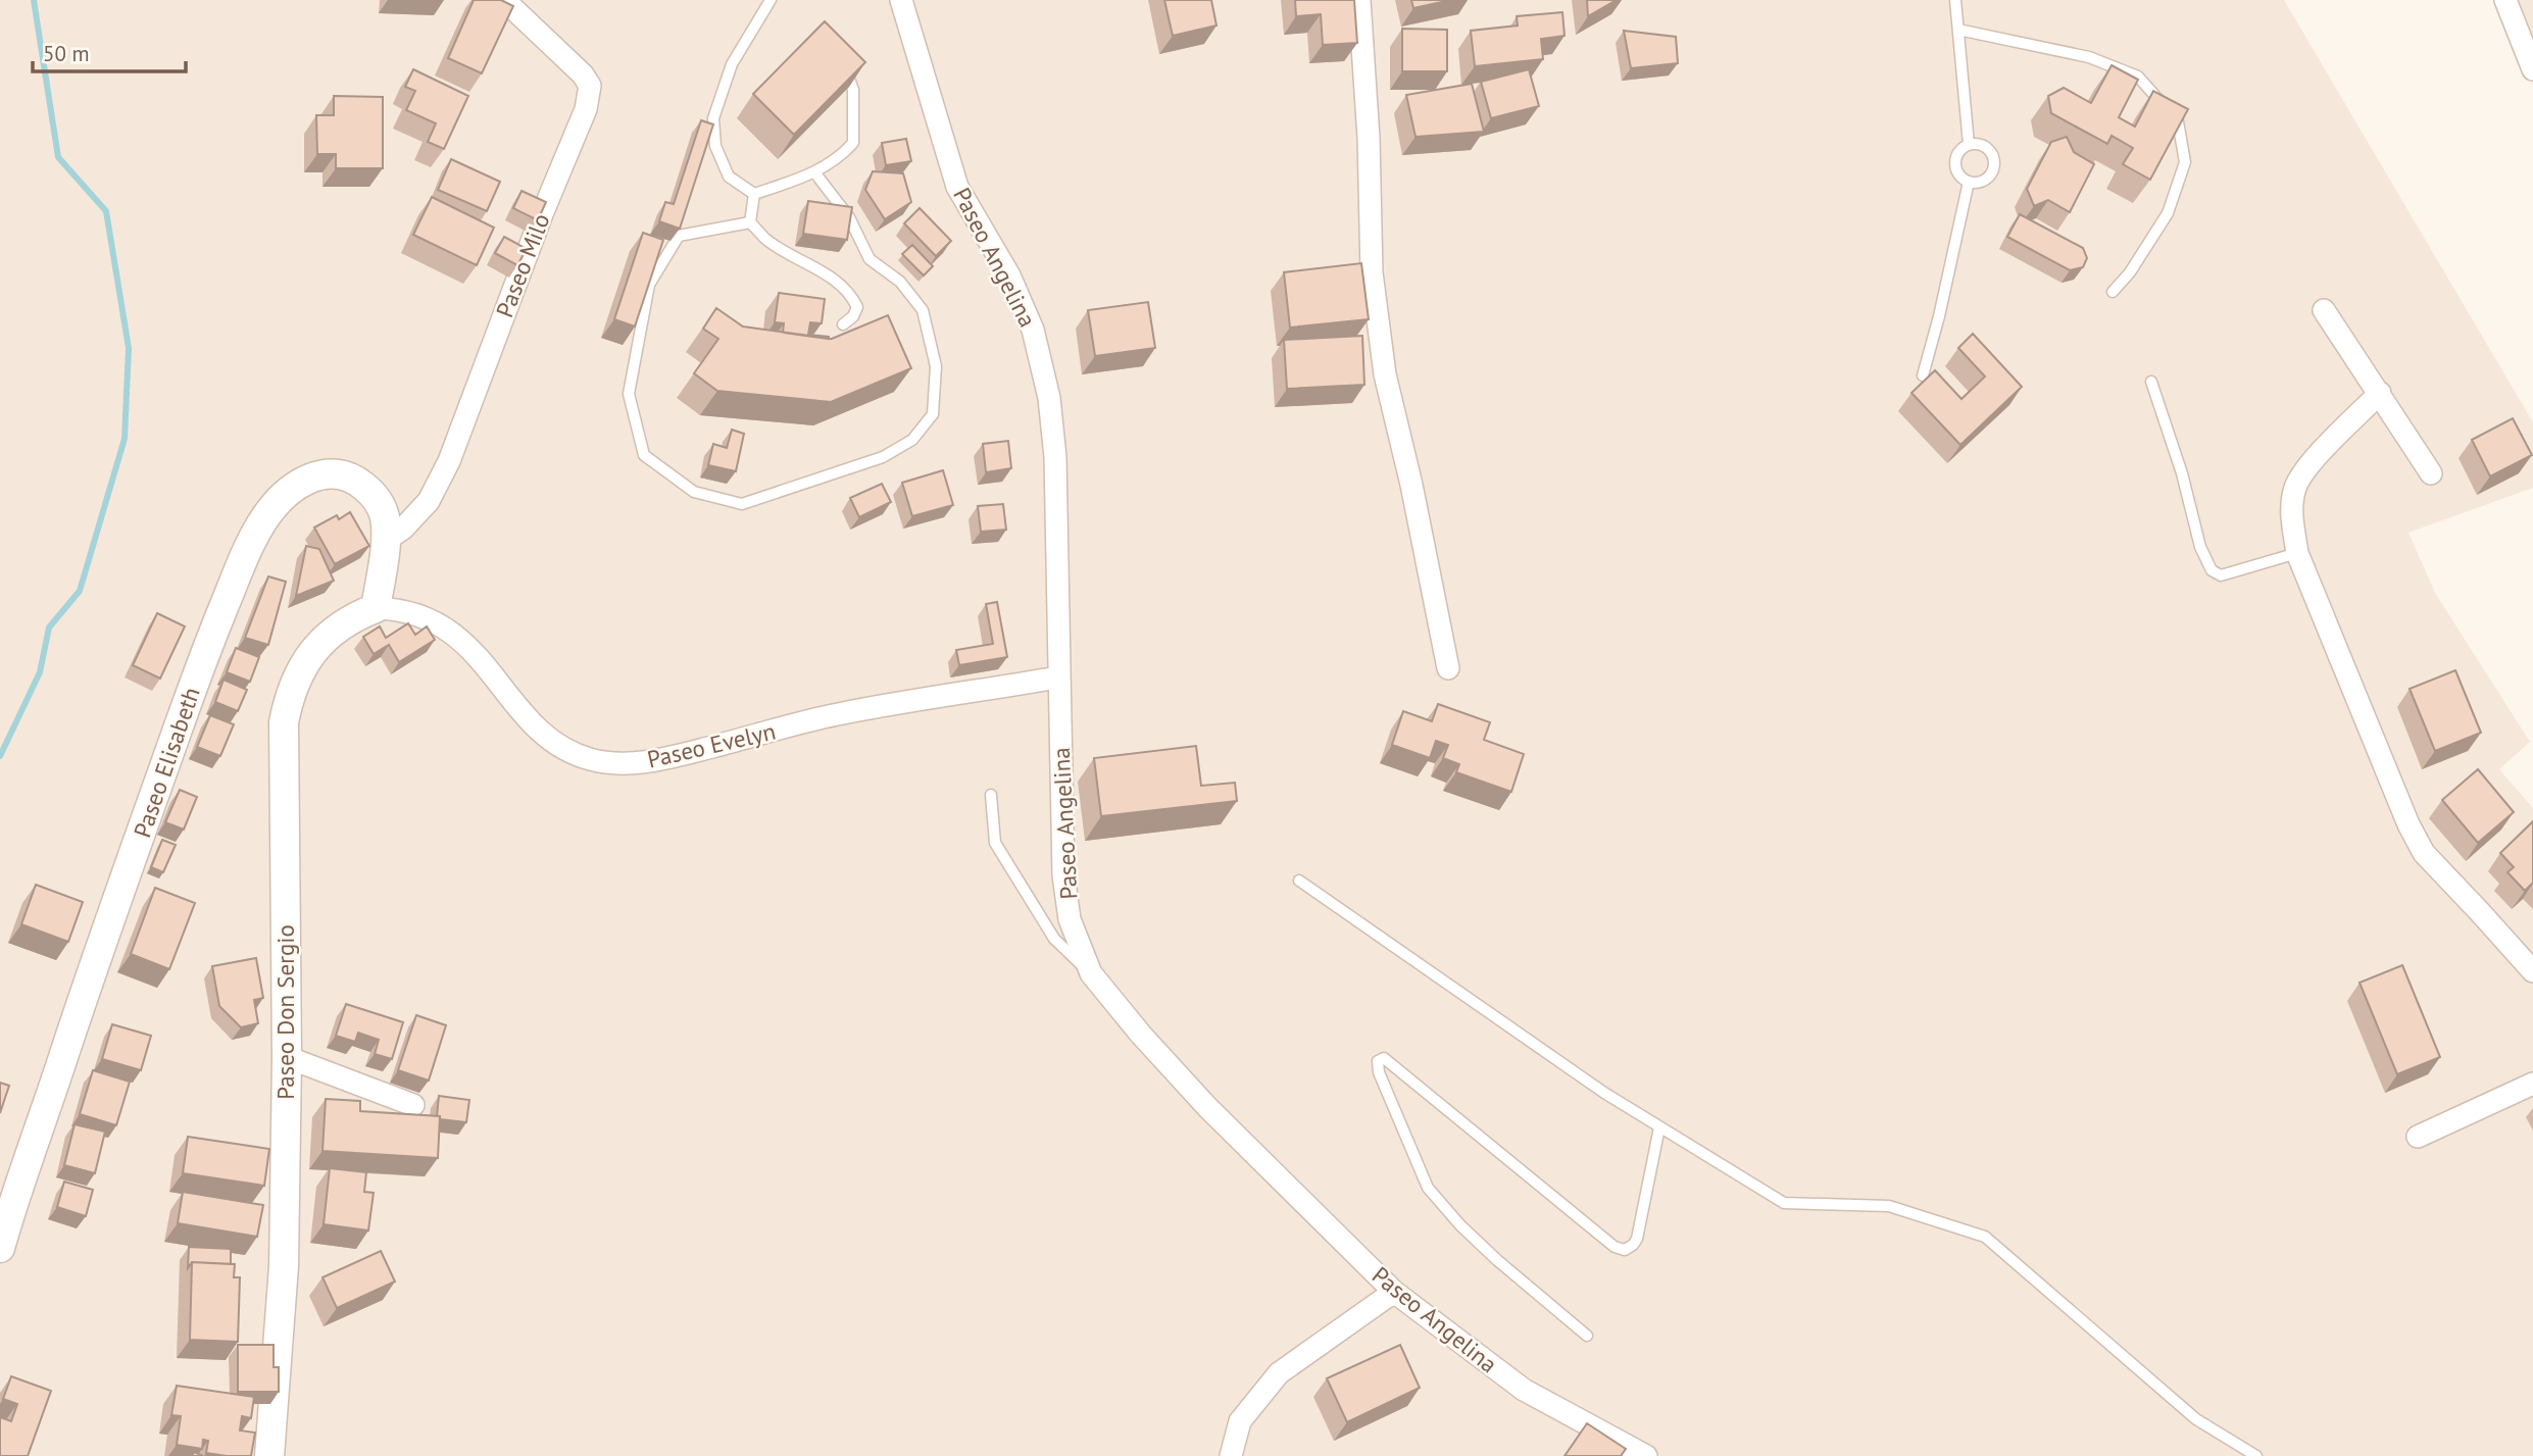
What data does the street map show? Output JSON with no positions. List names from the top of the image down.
{
  "streets": {
    "street": [
      "Paseo Angelina",
      "Paseo Milo",
      "Paseo Evelyn",
      "Paseo Elisabeth",
      "Paseo Don Sergio"
    ]
  },
  "crossings": [
    ["Paseo Angelina", "Paseo Evelyn"],
    ["Paseo Milo", "Paseo Elisabeth"],
    ["Paseo Evelyn", "Paseo Elisabeth"],
    ["Paseo Evelyn", "Paseo Don Sergio"],
    ["Paseo Elisabeth", "Paseo Don Sergio"]
  ],
  "scale_bar": "50 m"
}
